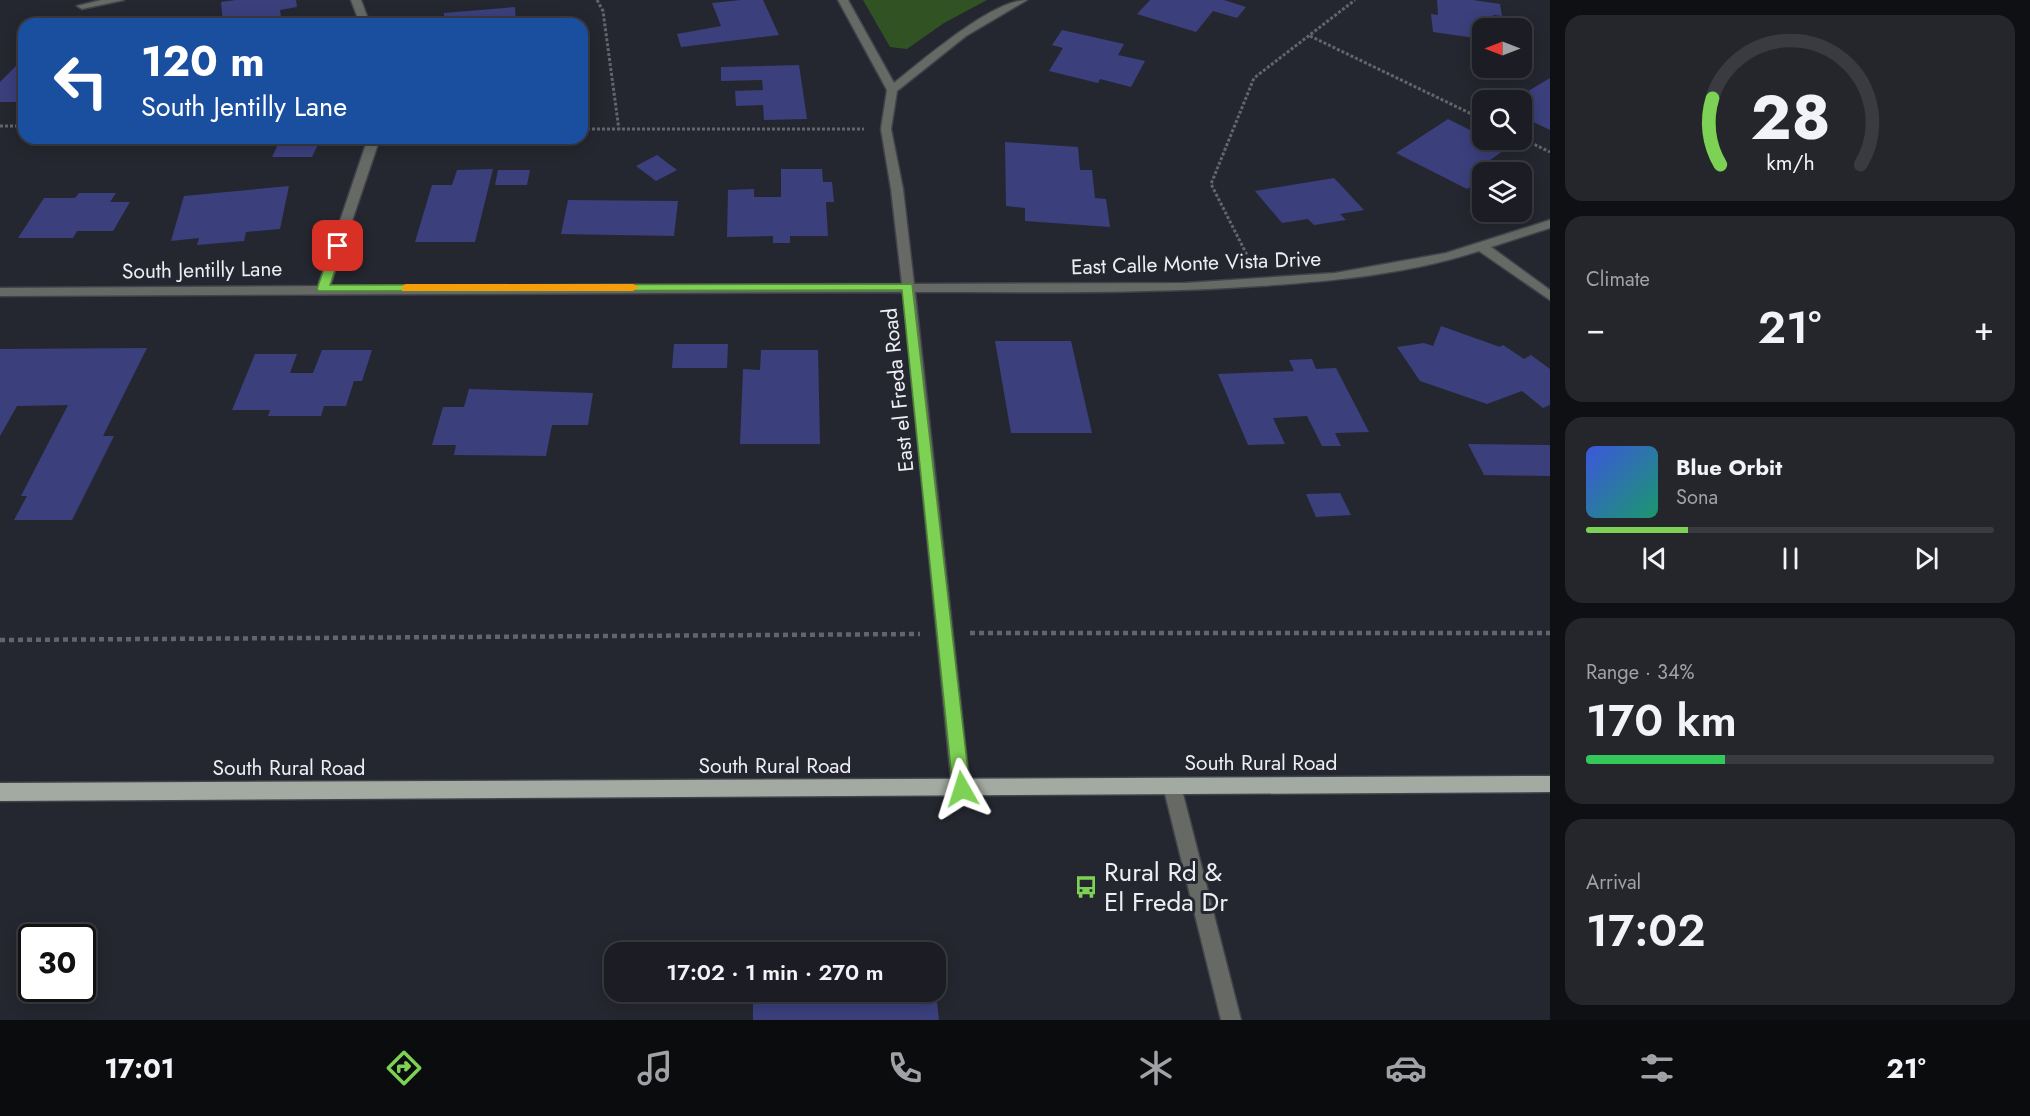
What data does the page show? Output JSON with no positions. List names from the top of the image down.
{
  "streets": {
    "main road": ["South Rural Road"],
    "street": ["East Calle Monte Vista Drive", "South Jentilly Lane", "East el Freda Road"]
  },
  "crossings": [
    ["East Calle Monte Vista Drive", "South Jentilly Lane"],
    ["East Calle Monte Vista Drive", "East el Freda Road"],
    ["South Jentilly Lane", "East el Freda Road"],
    ["East el Freda Road", "South Rural Road"]
  ],
  "places": {
    "bus stop": ["Rural Rd & El Freda Dr"]
  },
  "north": "left",
  "page": {
    "turn": ["120 m", "South Jentilly Lane"],
    "tile": [
      "Climate",
      ["Range · 34%", "170 km"],
      ["Arrival", "17:02"]
    ],
    "heat": ["−", "21°", "+"],
    "song": ["Blue Orbit", "Sona"],
    "limit": "30",
    "trip": "17:02 · 1 min · 270 m",
    "tabs": ["17:01", "21°"],
    "gauge": ["28", "km/h"]
  }
}
